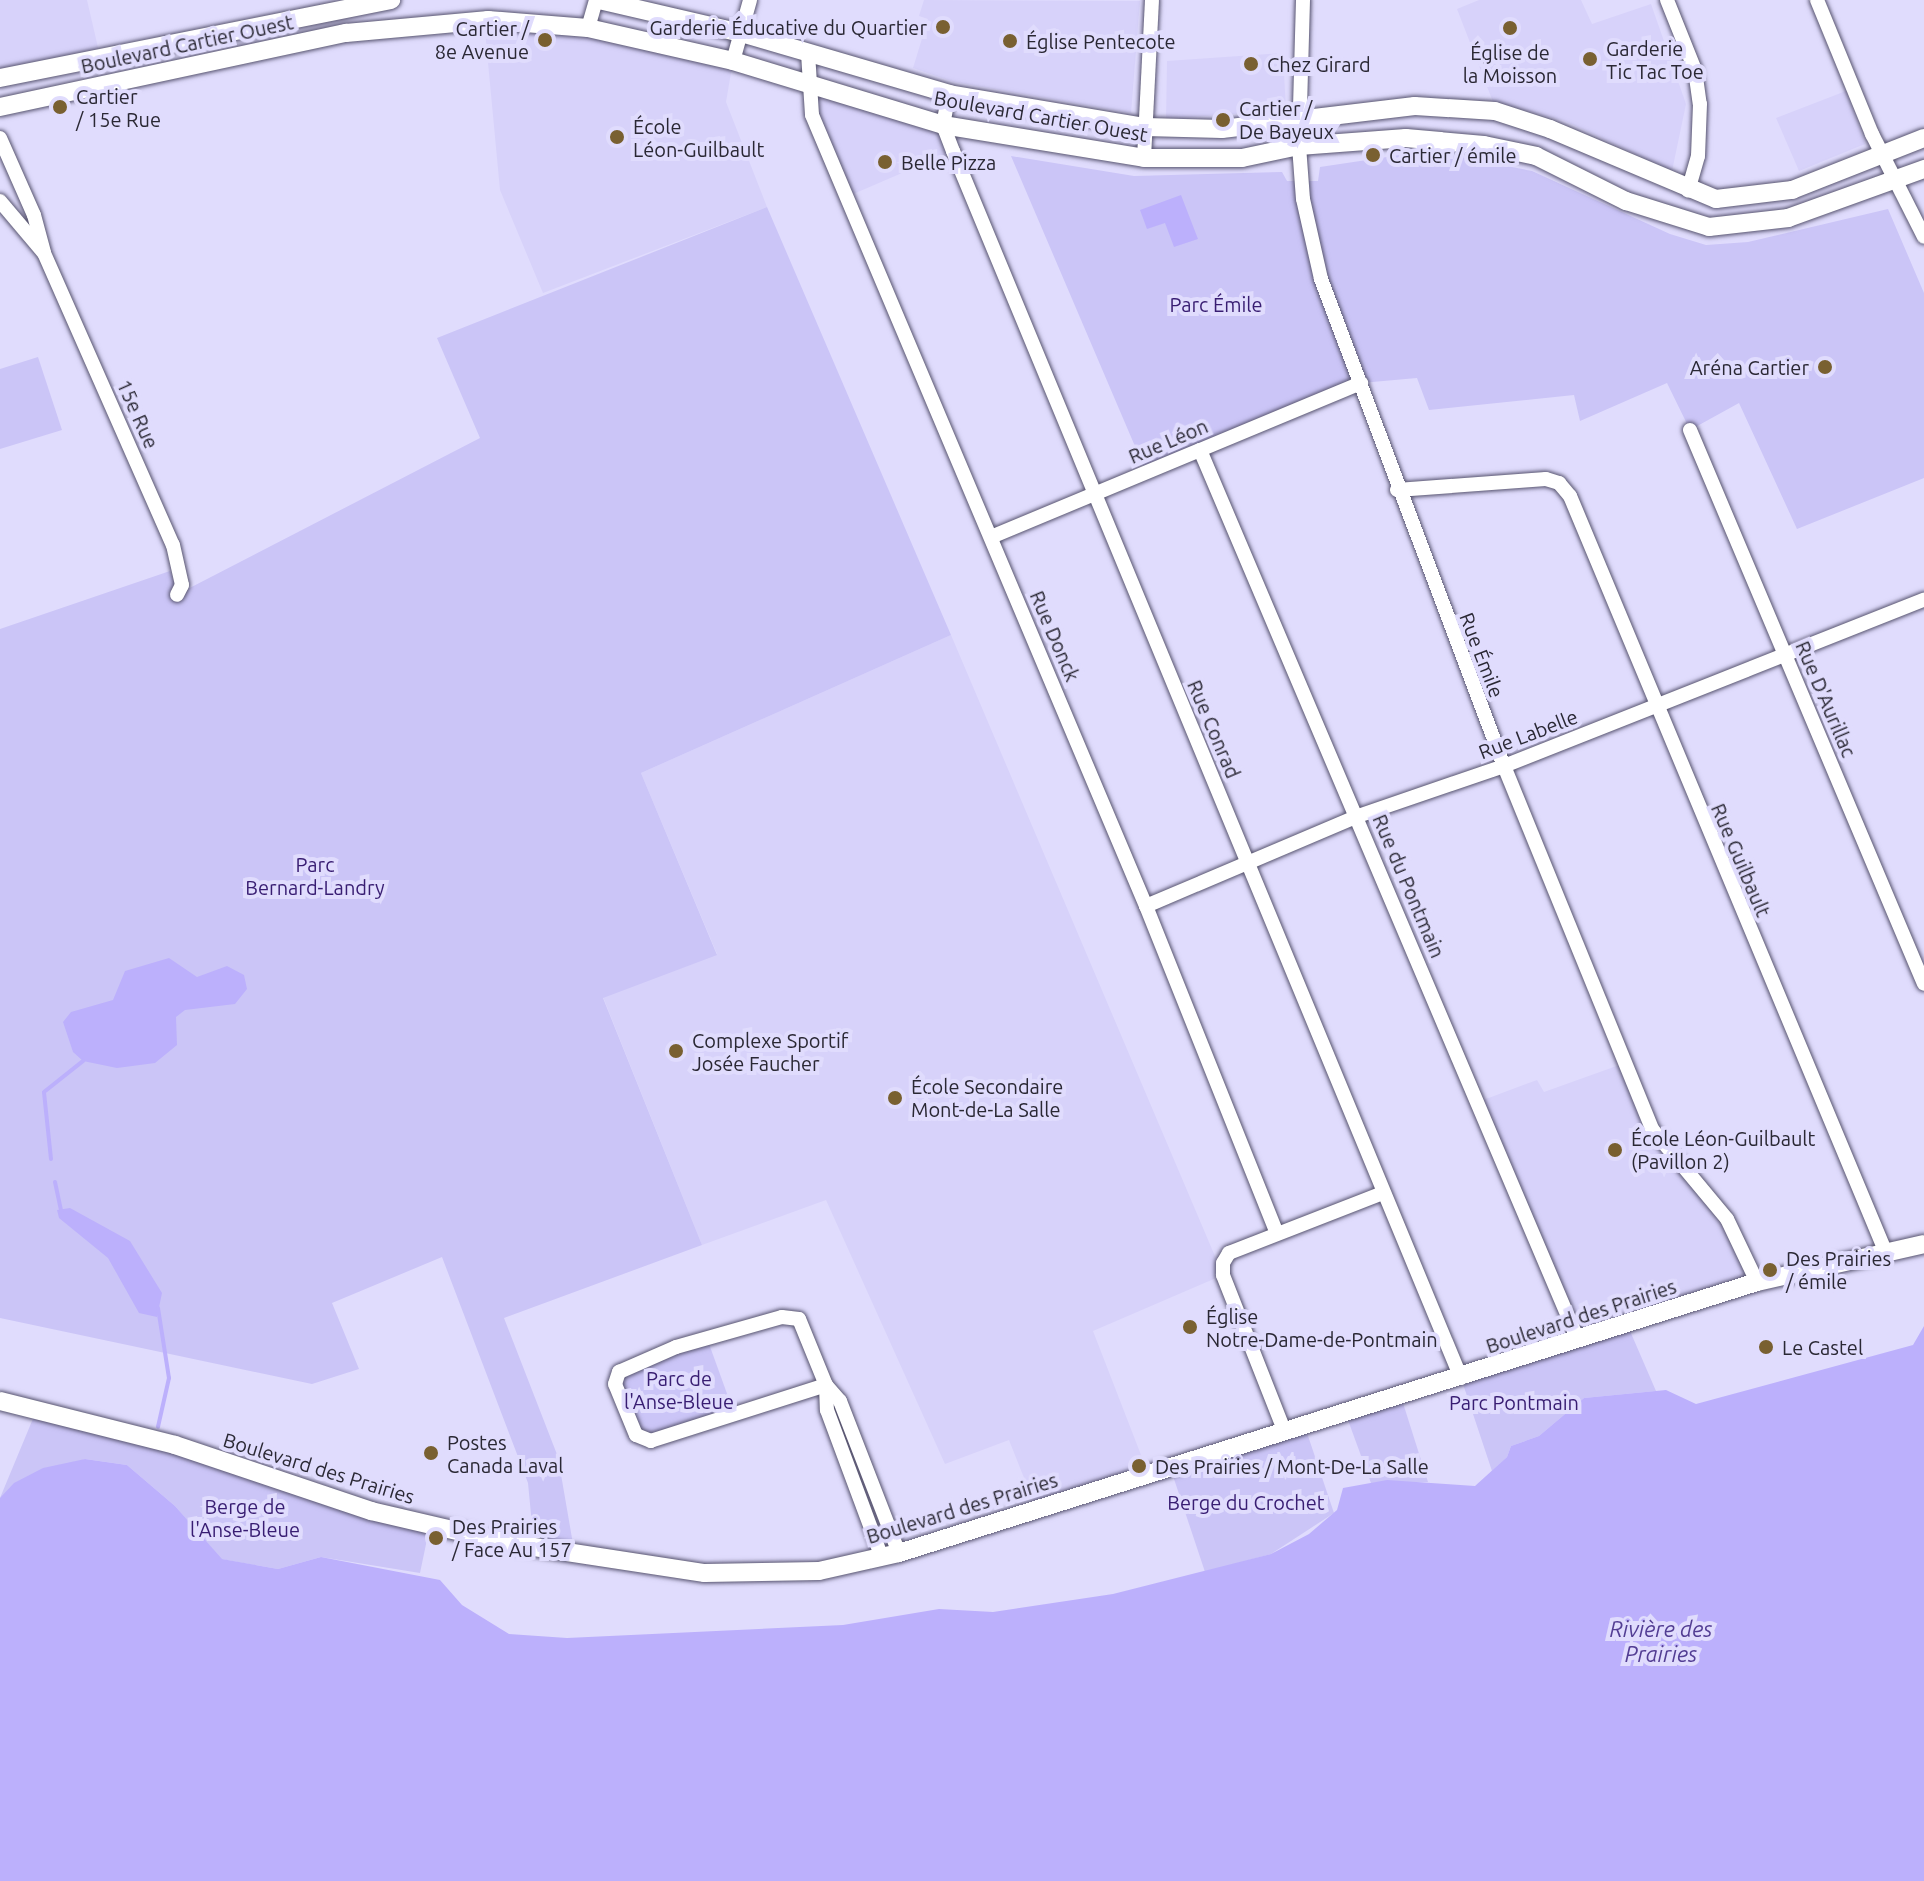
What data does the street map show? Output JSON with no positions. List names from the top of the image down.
{
  "streets": {
    "street": [
      "Boulevard Cartier Ouest",
      "15e Rue",
      "Rue Léon",
      "Rue Donck",
      "Rue Émile",
      "Rue D'Aurillac",
      "Rue Conrad",
      "Rue Labelle",
      "Rue Guilbault",
      "Rue du Pontmain",
      "Boulevard des Prairies"
    ]
  },
  "crossings": [
    ["Boulevard Cartier Ouest", "Rue Donck"],
    ["Boulevard Cartier Ouest", "Rue Émile"],
    ["Boulevard Cartier Ouest", "Rue Conrad"],
    ["Rue Léon", "Rue Donck"],
    ["Rue Léon", "Rue Émile"],
    ["Rue Léon", "Rue Conrad"],
    ["Rue Léon", "Rue du Pontmain"],
    ["Rue Donck", "Rue Labelle"],
    ["Rue Émile", "Rue Labelle"],
    ["Rue Émile", "Rue Guilbault"],
    ["Rue Émile", "Boulevard des Prairies"],
    ["Rue D'Aurillac", "Rue Labelle"],
    ["Rue Conrad", "Rue Labelle"],
    ["Rue Conrad", "Boulevard des Prairies"],
    ["Rue Labelle", "Rue Guilbault"],
    ["Rue Labelle", "Rue du Pontmain"],
    ["Rue Guilbault", "Boulevard des Prairies"],
    ["Rue du Pontmain", "Boulevard des Prairies"]
  ],
  "water": ["Rivière des Prairies"],
  "parks": [
    "Parc Émile",
    "Parc Bernard-Landry",
    "Parc de l'Anse-Bleue",
    "Parc Pontmain",
    "Berge du Crochet",
    "Berge de l'Anse-Bleue"
  ],
  "places": [
    "Garderie Éducative du Quartier",
    "Église de la Moisson",
    "Cartier / 8e Avenue",
    "Église Pentecote",
    "Garderie Tic Tac Toe",
    "Chez Girard",
    "Cartier / 15e Rue",
    "Cartier / De Bayeux",
    "École Léon-Guilbault",
    "Cartier / émile",
    "Belle Pizza",
    "Aréna Cartier",
    "Complexe Sportif Josée Faucher",
    "École Secondaire Mont-de-La Salle",
    "École Léon-Guilbault (Pavillon 2)",
    "Des Prairies / émile",
    "Église Notre-Dame-de-Pontmain",
    "Le Castel",
    "Postes Canada Laval",
    "Des Prairies / Mont-De-La Salle",
    "Des Prairies / Face Au 157"
  ]
}
